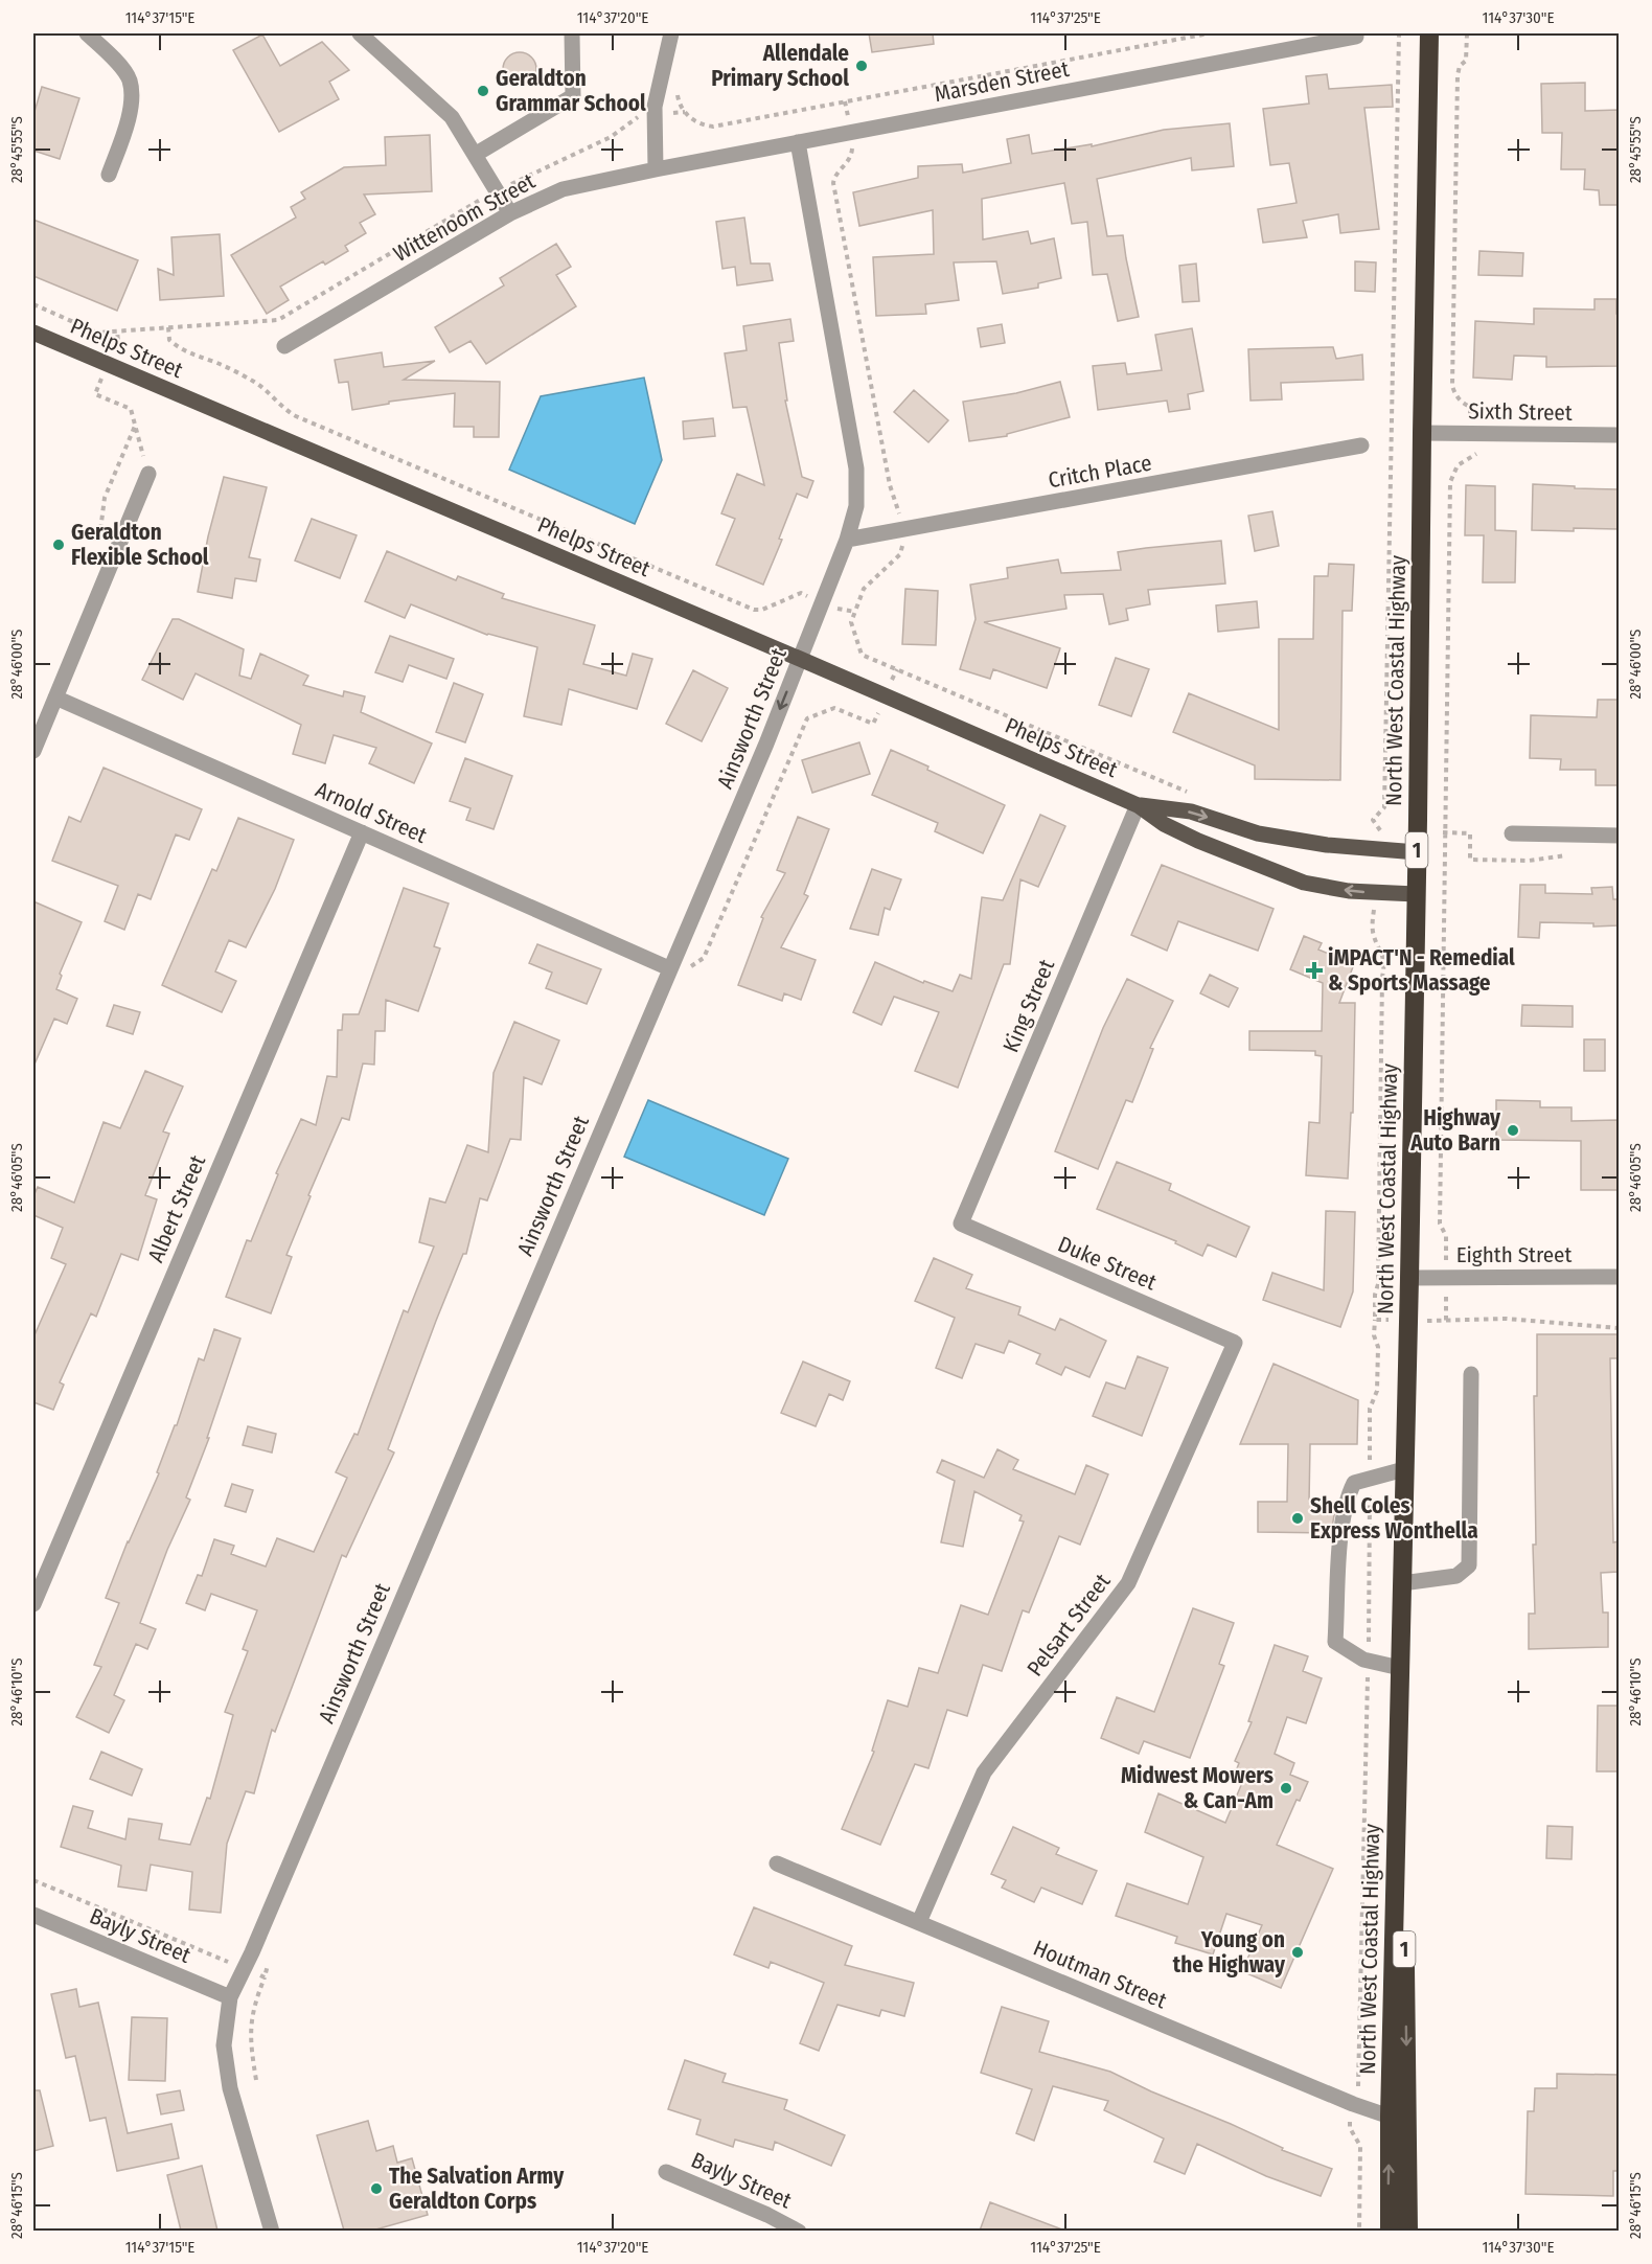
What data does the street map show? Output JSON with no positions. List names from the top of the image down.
{
  "streets": {
    "highway": ["North West Coastal Highway", "1"],
    "main road": ["Phelps Street"],
    "street": [
      "Marsden Street",
      "Wittenoom Street",
      "Sixth Street",
      "Critch Place",
      "Ainsworth Street",
      "Arnold Street",
      "King Street",
      "Albert Street",
      "Eighth Street",
      "Duke Street",
      "Pelsart Street",
      "Bayly Street",
      "Houtman Street"
    ]
  },
  "crossings": [
    ["Marsden Street", "Wittenoom Street"],
    ["Marsden Street", "Ainsworth Street"],
    ["Phelps Street", "North West Coastal Highway"],
    ["Phelps Street", "Ainsworth Street"],
    ["Phelps Street", "King Street"],
    ["Sixth Street", "North West Coastal Highway"],
    ["Critch Place", "Ainsworth Street"],
    ["North West Coastal Highway", "Eighth Street"],
    ["North West Coastal Highway", "Houtman Street"],
    ["Ainsworth Street", "Arnold Street"],
    ["Ainsworth Street", "Bayly Street"],
    ["Arnold Street", "Albert Street"],
    ["King Street", "Duke Street"],
    ["Duke Street", "Pelsart Street"],
    ["Pelsart Street", "Houtman Street"]
  ],
  "places": {
    "other": [
      "Allendale Primary School",
      "Geraldton Grammar School",
      "Geraldton Flexible School",
      "Highway Auto Barn",
      "Shell Coles Express Wonthella",
      "Midwest Mowers & Can-Am",
      "Young on the Highway",
      "The Salvation Army Geraldton Corps"
    ],
    "health": ["iMPACT'N - Remedial & Sports Massage"]
  },
  "coordinates": [
    "114°37'15\"E",
    "114°37'20\"E",
    "114°37'25\"E",
    "114°37'30\"E",
    "28°45'55\"S",
    "28°46'00\"S",
    "28°46'05\"S",
    "28°46'10\"S",
    "28°46'15\"S"
  ]
}
